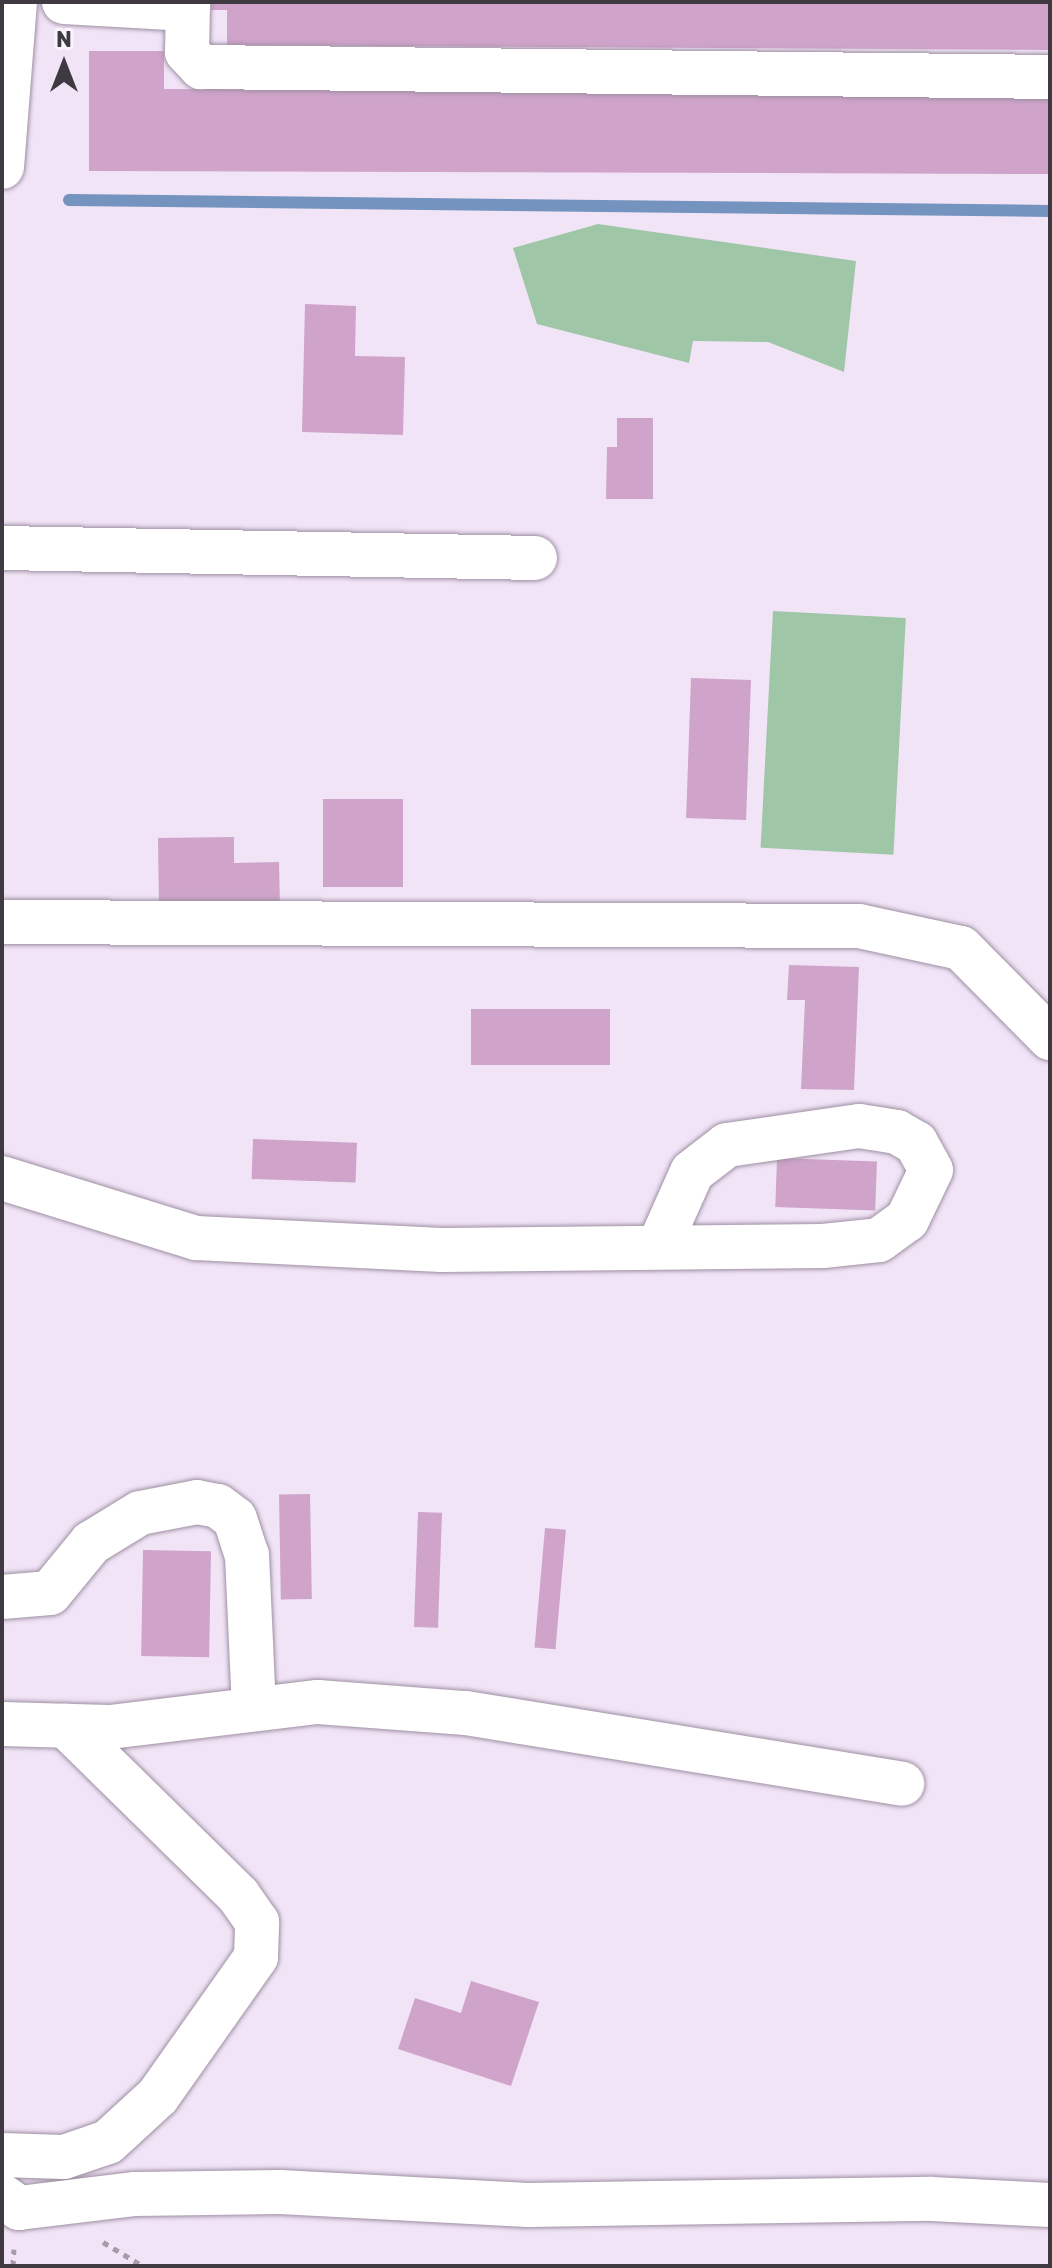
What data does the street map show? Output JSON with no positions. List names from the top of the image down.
{
  "north": "top"
}
